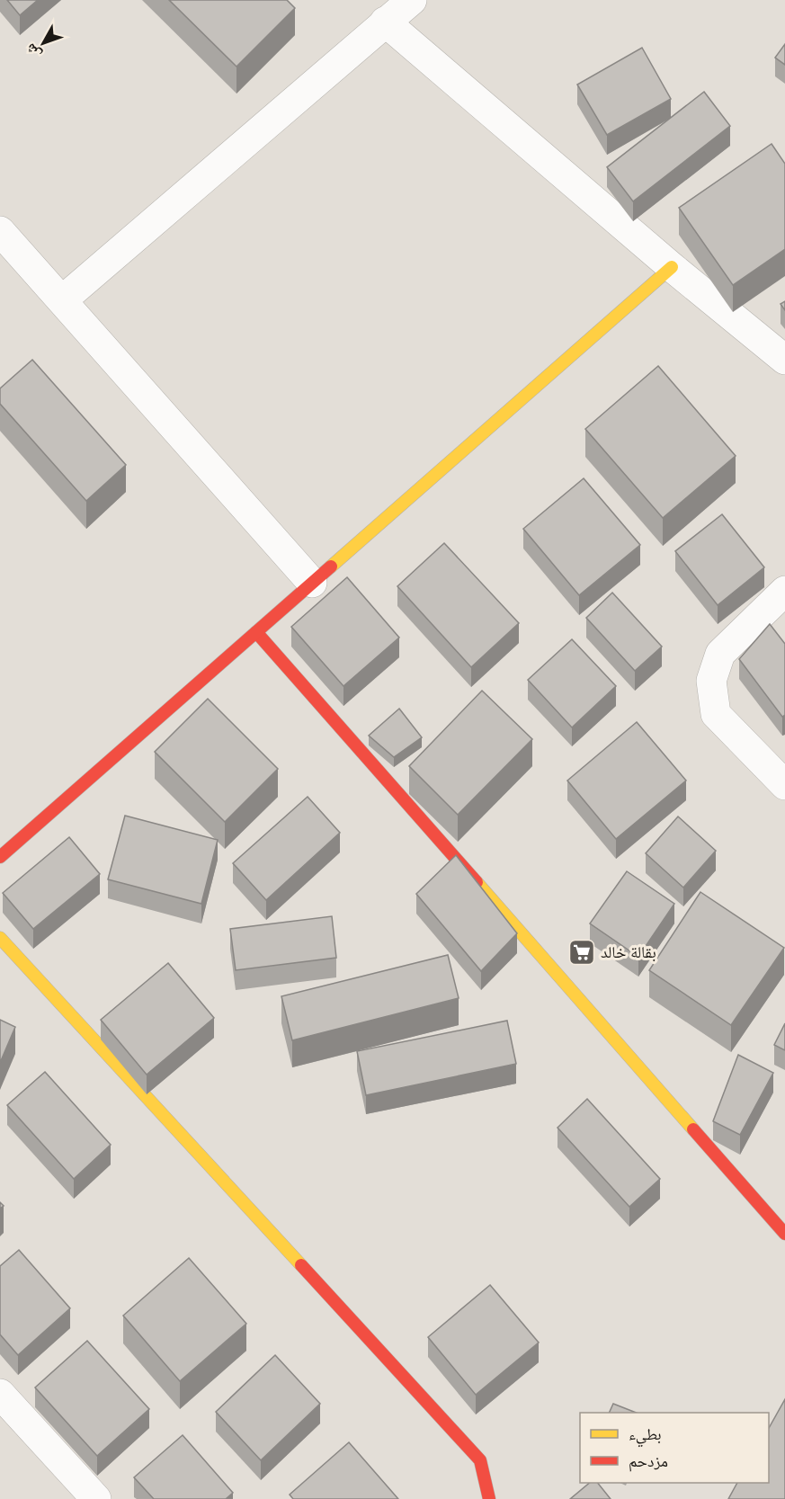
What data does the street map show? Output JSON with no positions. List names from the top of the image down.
{
  "places": {
    "supermarket": ["بقالة خالد"]
  },
  "legend": ["بطيء", "مزدحم"],
  "north": "bottom left"
}
